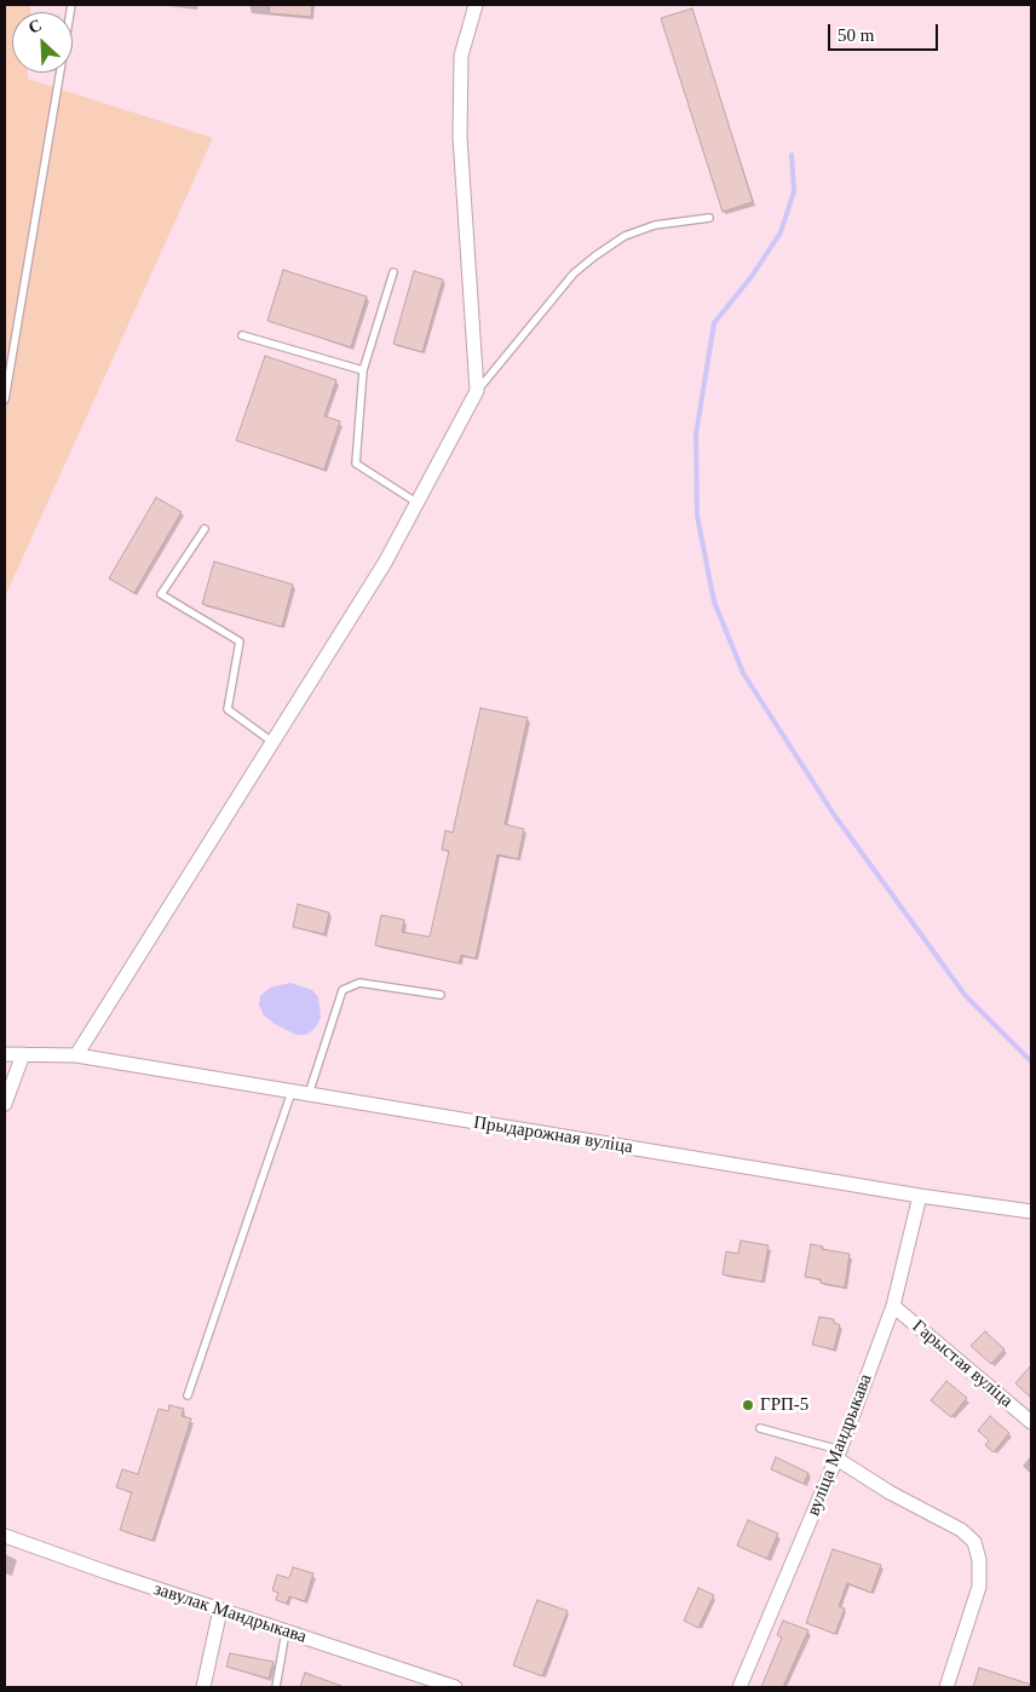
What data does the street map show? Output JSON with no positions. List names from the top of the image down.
{
  "streets": {
    "street": [
      "Прыдарожная вуліца",
      "Гарыстая вуліца",
      "вуліца Мандрыкава",
      "завулак Мандрыкава"
    ]
  },
  "crossings": [
    ["Прыдарожная вуліца", "вуліца Мандрыкава"],
    ["Гарыстая вуліца", "вуліца Мандрыкава"]
  ],
  "places": ["ГРП-5"],
  "scale_bar": "50 m",
  "north": "top left"
}
